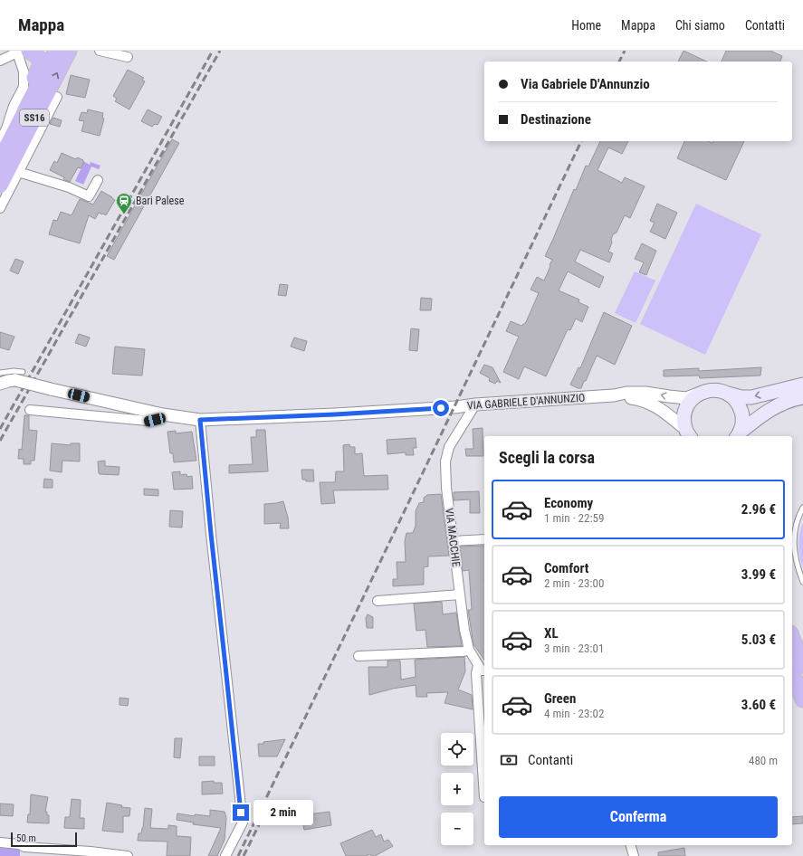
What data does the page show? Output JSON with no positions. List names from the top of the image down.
{
  "streets": {
    "highway": ["SS16"],
    "street": ["VIA GABRIELE D'ANNUNZIO", "VIA MACCHIE"]
  },
  "crossings": [
    ["VIA GABRIELE D'ANNUNZIO", "VIA MACCHIE"]
  ],
  "places": {
    "station": ["Bari Palese"]
  },
  "scale_bar": "50 m",
  "page": {
    "header": "Mappa",
    "nav": [
      "Home",
      "Mappa",
      "Chi siamo",
      "Contatti"
    ],
    "banner": ["Via Gabriele D'Annunzio", "Destinazione"],
    "heading": "Scegli la corsa",
    "list": [
      {
        "name": "Economy",
        "note": "1 min · 22:59",
        "value": "2.96 €"
      },
      {
        "name": "Comfort",
        "note": "2 min · 23:00",
        "value": "3.99 €"
      },
      {
        "name": "XL",
        "note": "3 min · 23:01",
        "value": "5.03 €"
      },
      {
        "name": "Green",
        "note": "4 min · 23:02",
        "value": "3.60 €"
      }
    ],
    "map_buttons": ["+", "−"],
    "pay": ["Contanti", "480 m"],
    "buttons": "Conferma",
    "bubble": "2 min",
    "scale": "50 m"
  }
}
